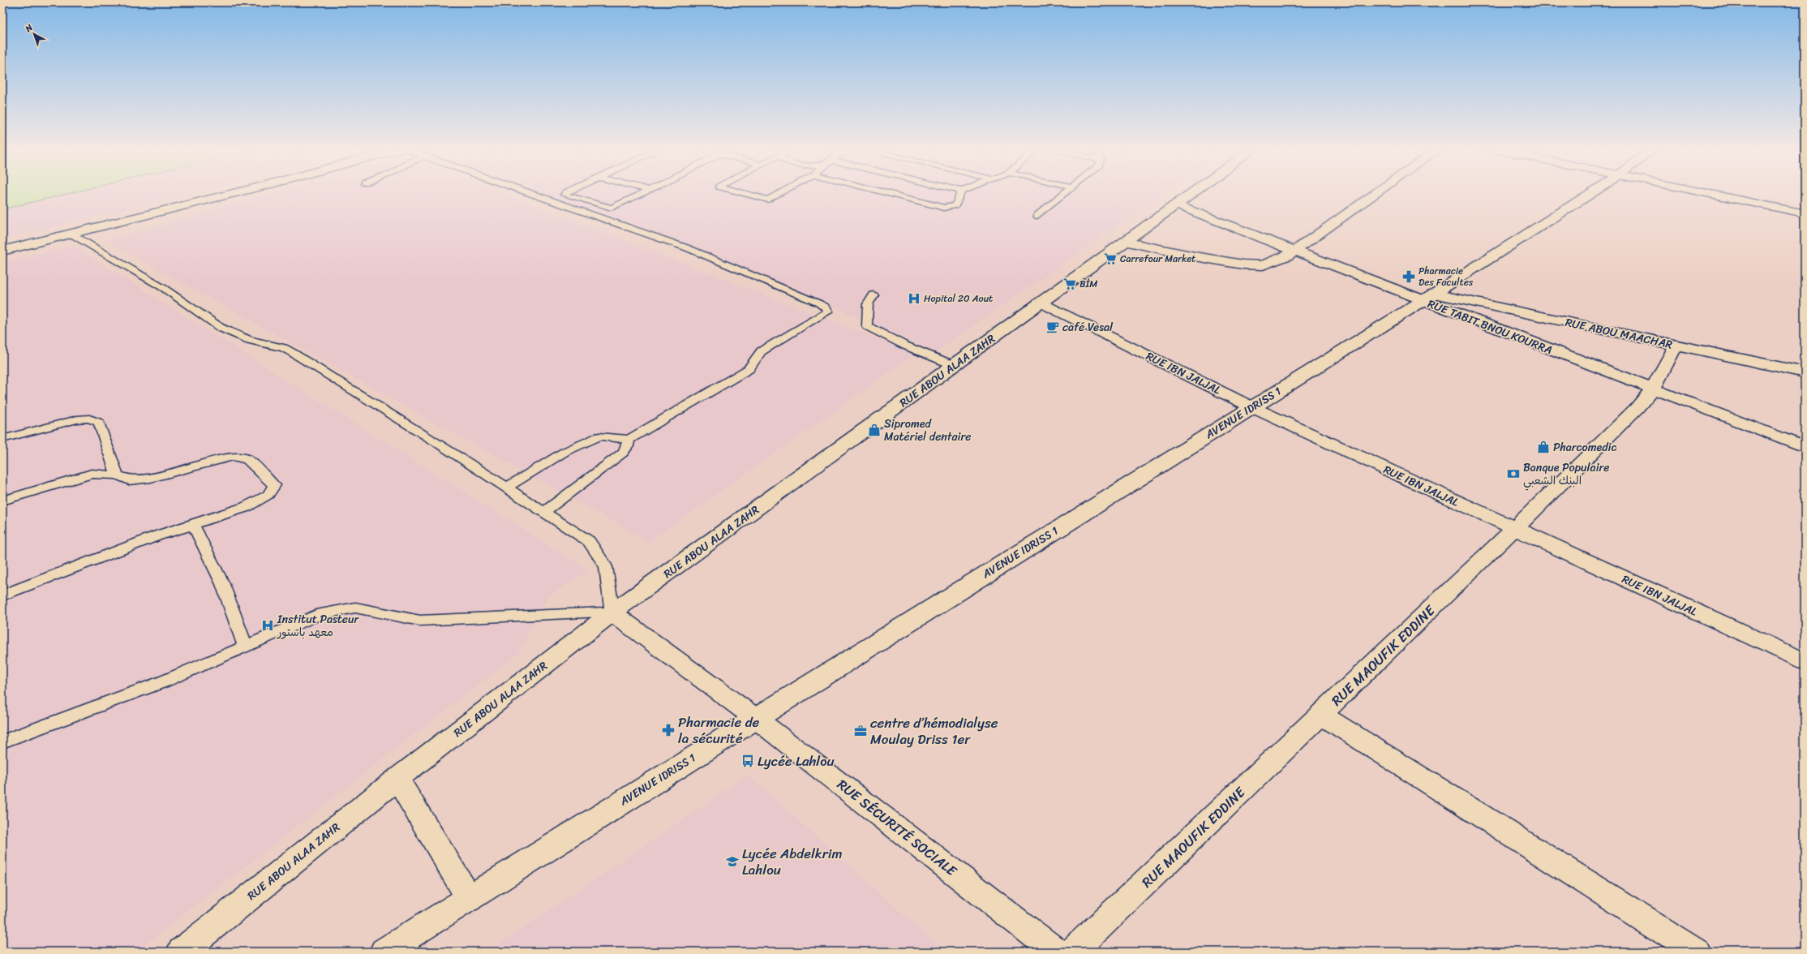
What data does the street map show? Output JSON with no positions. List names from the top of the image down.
{
  "streets": {
    "street": [
      "RUE TABIT BNOU KOURRA",
      "RUE ABOU MAACHAR",
      "RUE ABOU ALAA ZAHR",
      "RUE IBN JALJAL",
      "AVENUE IDRISS 1",
      "RUE MAOUFIK EDDINE",
      "RUE SÉCURITÉ SOCIALE"
    ]
  },
  "crossings": [
    ["RUE TABIT BNOU KOURRA", "RUE ABOU MAACHAR"],
    ["RUE TABIT BNOU KOURRA", "RUE ABOU ALAA ZAHR"],
    ["RUE TABIT BNOU KOURRA", "AVENUE IDRISS 1"],
    ["RUE TABIT BNOU KOURRA", "RUE MAOUFIK EDDINE"],
    ["RUE ABOU MAACHAR", "AVENUE IDRISS 1"],
    ["RUE ABOU MAACHAR", "RUE MAOUFIK EDDINE"],
    ["RUE ABOU ALAA ZAHR", "RUE IBN JALJAL"],
    ["RUE ABOU ALAA ZAHR", "RUE SÉCURITÉ SOCIALE"],
    ["RUE IBN JALJAL", "AVENUE IDRISS 1"],
    ["RUE IBN JALJAL", "RUE MAOUFIK EDDINE"],
    ["AVENUE IDRISS 1", "RUE SÉCURITÉ SOCIALE"]
  ],
  "places": {
    "supermarket": ["Carrefour Market", "BİM"],
    "pharmacy": ["Pharmacie Des Facultes", "Pharmacie de la sécurité"],
    "hospital": ["Hopital 20 Aout", "Institut Pasteur معهد باستور"],
    "cafe": ["café Vesal"],
    "shop": ["Sipromed Matériel dentaire", "Pharcomedic"],
    "bank": ["Banque Populaire البنك الشعبي"],
    "office": ["centre d’hémodialyse Moulay Driss 1er"],
    "bus stop": ["Lycée Lahlou"],
    "school or university": ["Lycée Abdelkrim Lahlou"]
  },
  "north": "top left"
}
